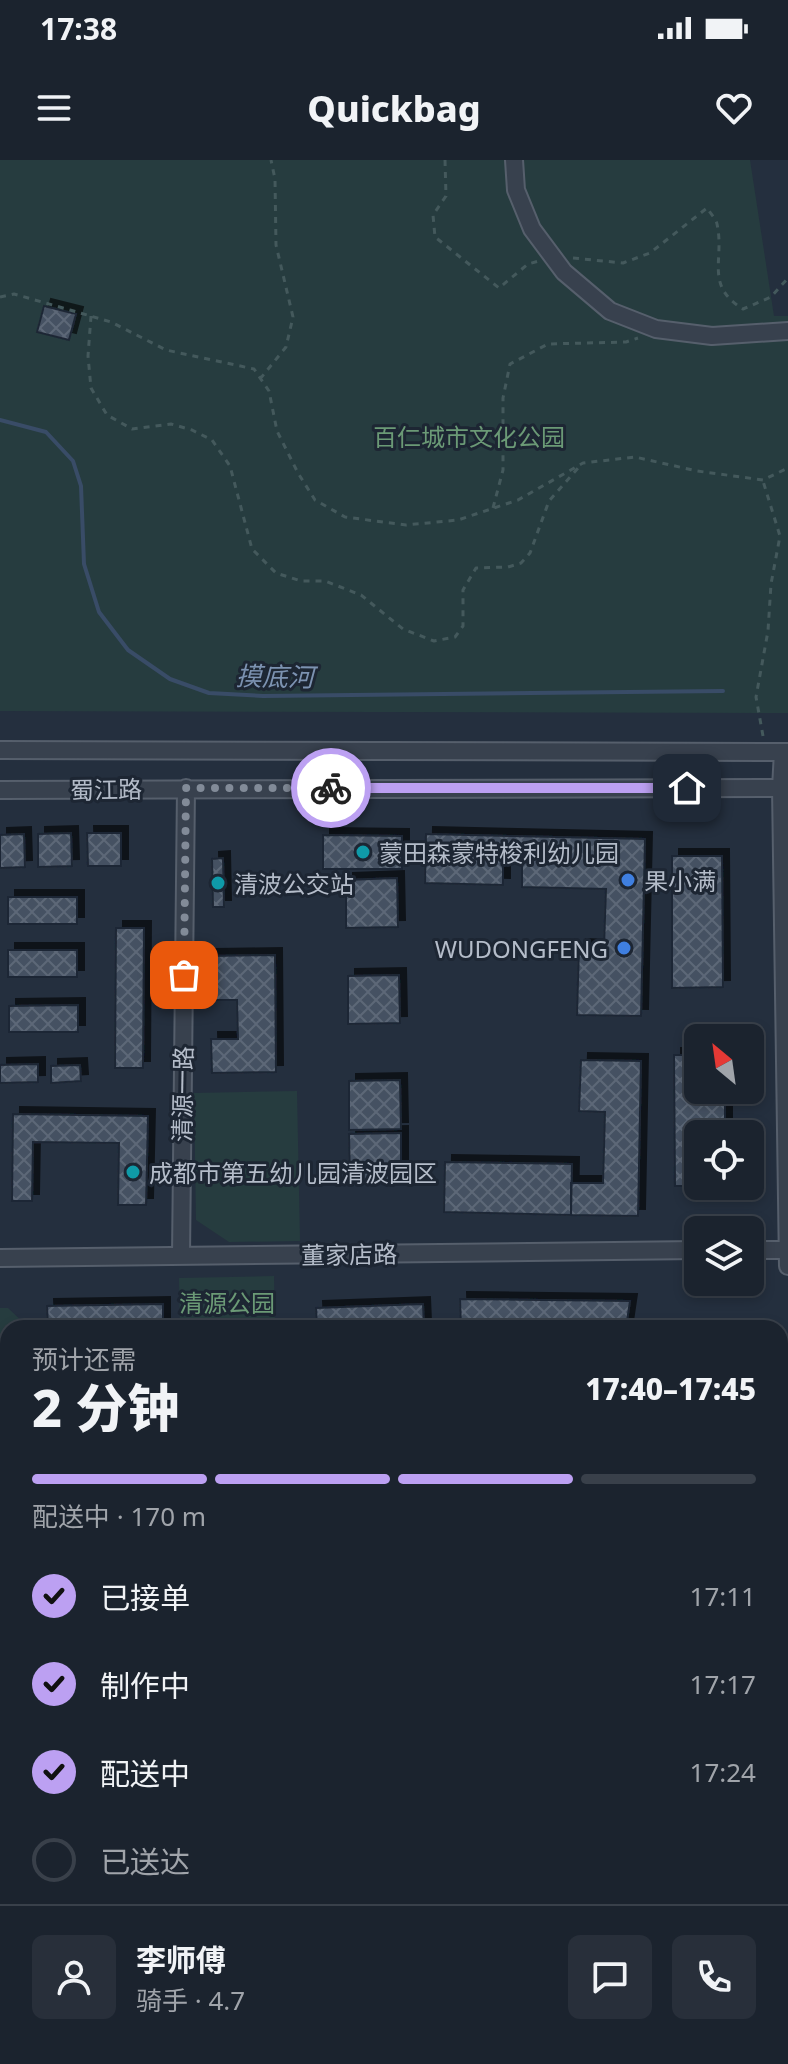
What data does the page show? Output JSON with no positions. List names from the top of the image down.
{
  "streets": {
    "street": ["蜀江路", "清源一路", "董家店路"]
  },
  "crossings": [
    ["蜀江路", "清源一路"],
    ["清源一路", "董家店路"]
  ],
  "water": ["摸底河"],
  "parks": ["百仁城市文化公园", "清源公园"],
  "places": [
    "蒙田森蒙特梭利幼儿园",
    "果小满",
    "清波公交站",
    "WUDONGFENG",
    "成都市第五幼儿园清波园区"
  ],
  "north": "top left",
  "page": {
    "status": "17:38",
    "header": "Quickbag",
    "heading": ["2 分钟", "预计还需", "17:40–17:45"],
    "panel": ["李师傅", "骑手 · 4.7"],
    "bar": "配送中 · 170 m",
    "list": [
      ["已接单", "17:11"],
      ["制作中", "17:17"],
      ["配送中", "17:24"],
      "已送达"
    ]
  }
}
